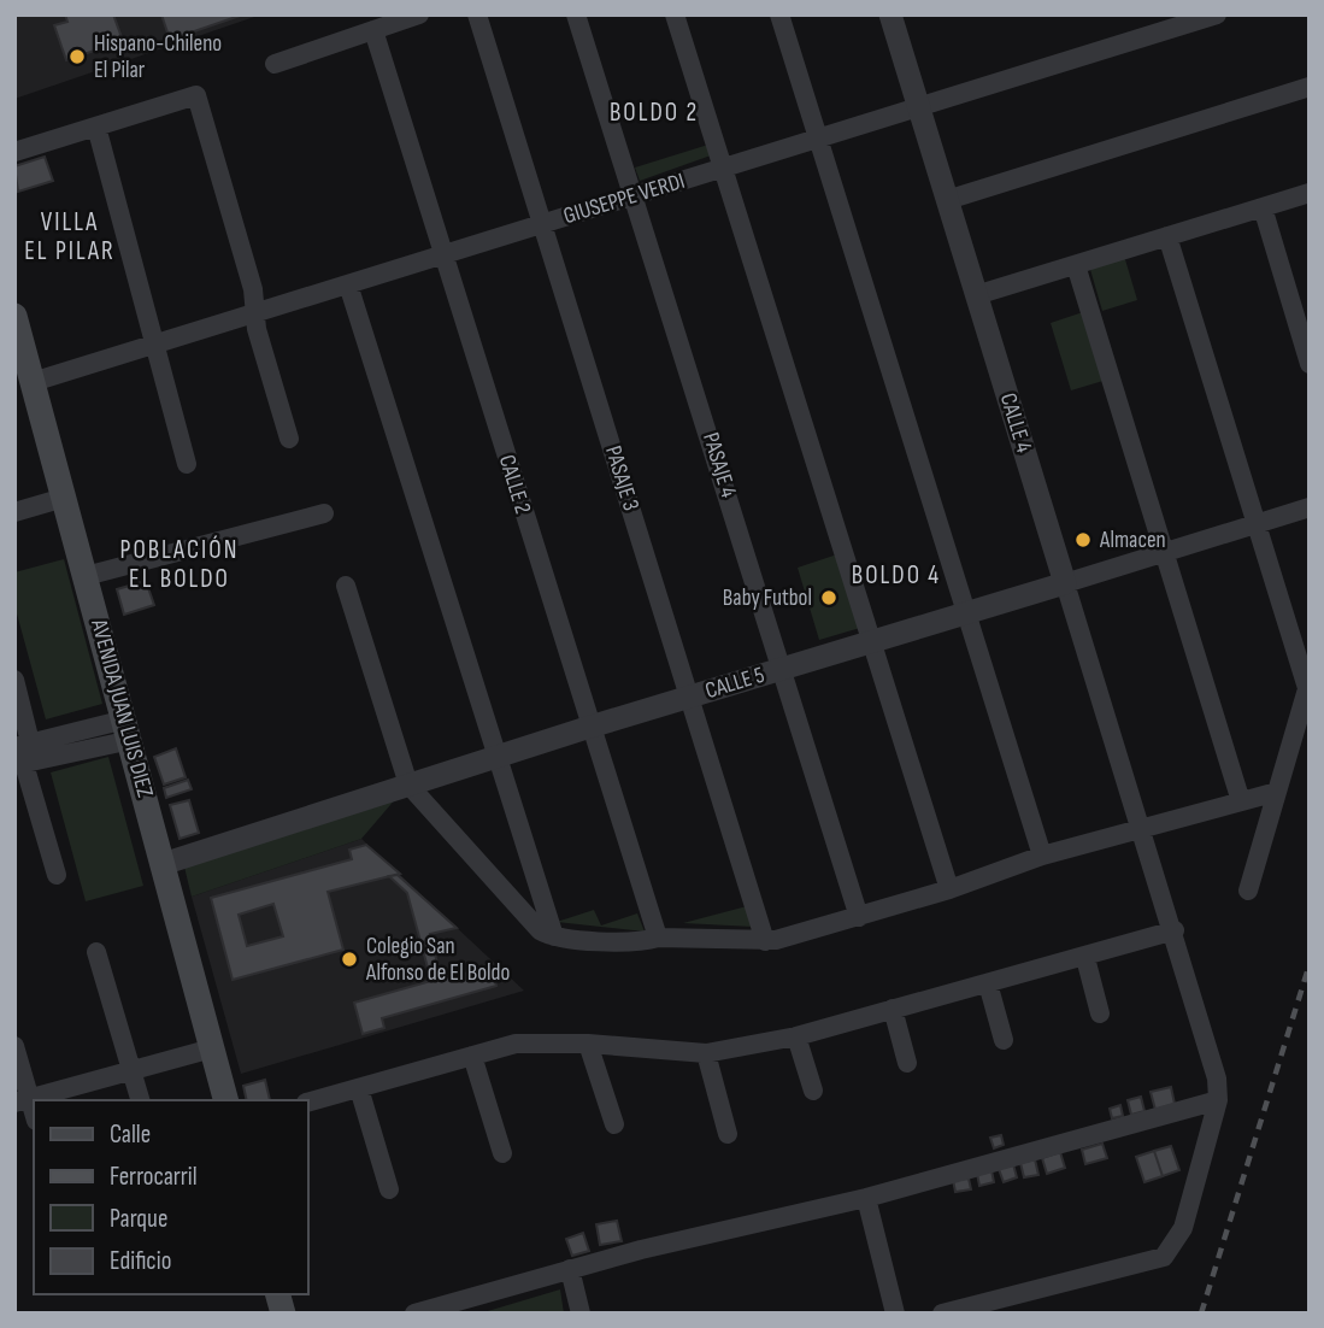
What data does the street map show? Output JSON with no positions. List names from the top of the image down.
{
  "streets": {
    "main road": ["AVENIDA JUAN LUIS DIEZ"],
    "street": [
      "GIUSEPPE VERDI",
      "CALLE 4",
      "PASAJE 4",
      "PASAJE 3",
      "CALLE 2",
      "CALLE 5"
    ]
  },
  "crossings": [
    ["GIUSEPPE VERDI", "CALLE 4"],
    ["GIUSEPPE VERDI", "PASAJE 4"],
    ["GIUSEPPE VERDI", "PASAJE 3"],
    ["GIUSEPPE VERDI", "CALLE 2"],
    ["GIUSEPPE VERDI", "AVENIDA JUAN LUIS DIEZ"],
    ["CALLE 4", "CALLE 5"],
    ["PASAJE 4", "CALLE 5"],
    ["PASAJE 3", "CALLE 5"],
    ["CALLE 2", "CALLE 5"],
    ["CALLE 5", "AVENIDA JUAN LUIS DIEZ"]
  ],
  "districts": [
    "BOLDO 2",
    "VILLA EL PILAR",
    "POBLACIÓN EL BOLDO",
    "BOLDO 4"
  ],
  "places": [
    "Hispano-Chileno El Pilar",
    "Almacen",
    "Baby Futbol",
    "Colegio San Alfonso de El Boldo"
  ],
  "legend": [
    "Calle",
    "Ferrocarril",
    "Parque",
    "Edificio"
  ]
}
